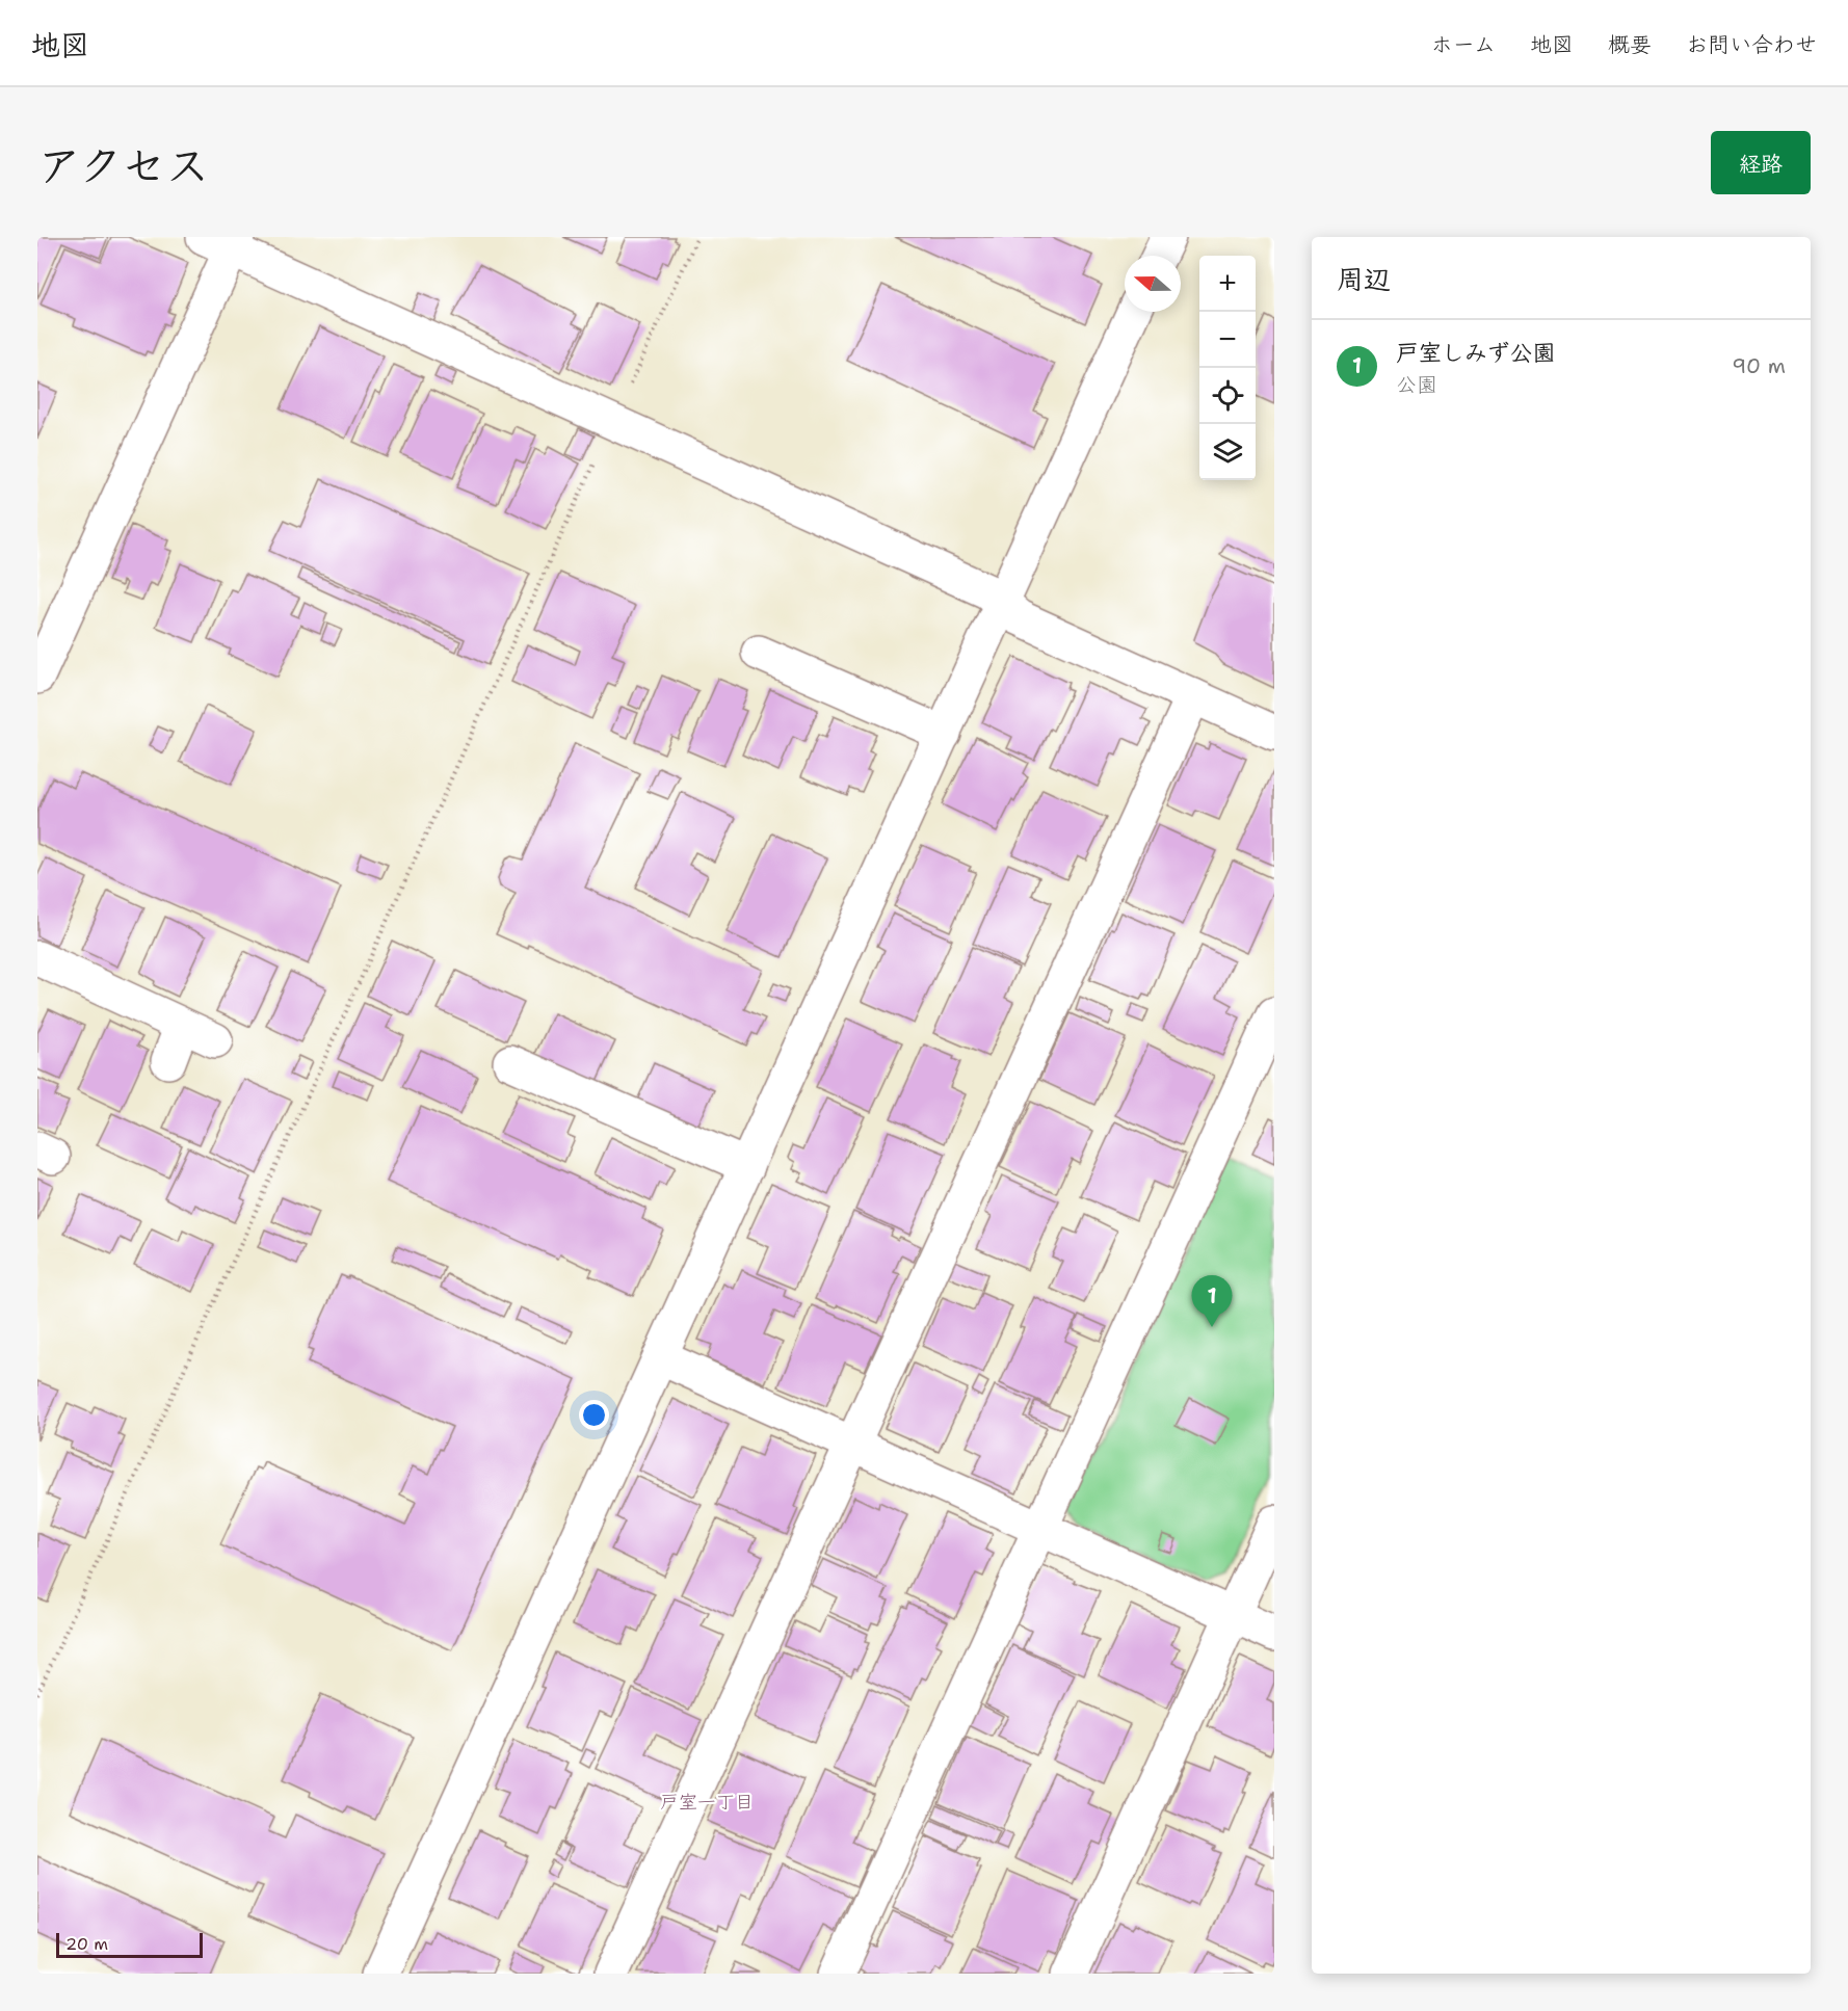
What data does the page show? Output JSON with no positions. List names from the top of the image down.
{
  "districts": ["戸室一丁目"],
  "scale_bar": "20 m",
  "north": "left",
  "page": {
    "header": "地図",
    "nav": [
      "ホーム",
      "地図",
      "概要",
      "お問い合わせ"
    ],
    "title": "アクセス",
    "buttons": "経路",
    "heading": "周辺",
    "map_buttons": ["+", "−"],
    "list": [
      {
        "mark": "1",
        "name": "戸室しみず公園",
        "note": "公園",
        "value": "90 m"
      }
    ],
    "pins": "1",
    "scale": "20 m"
  }
}
